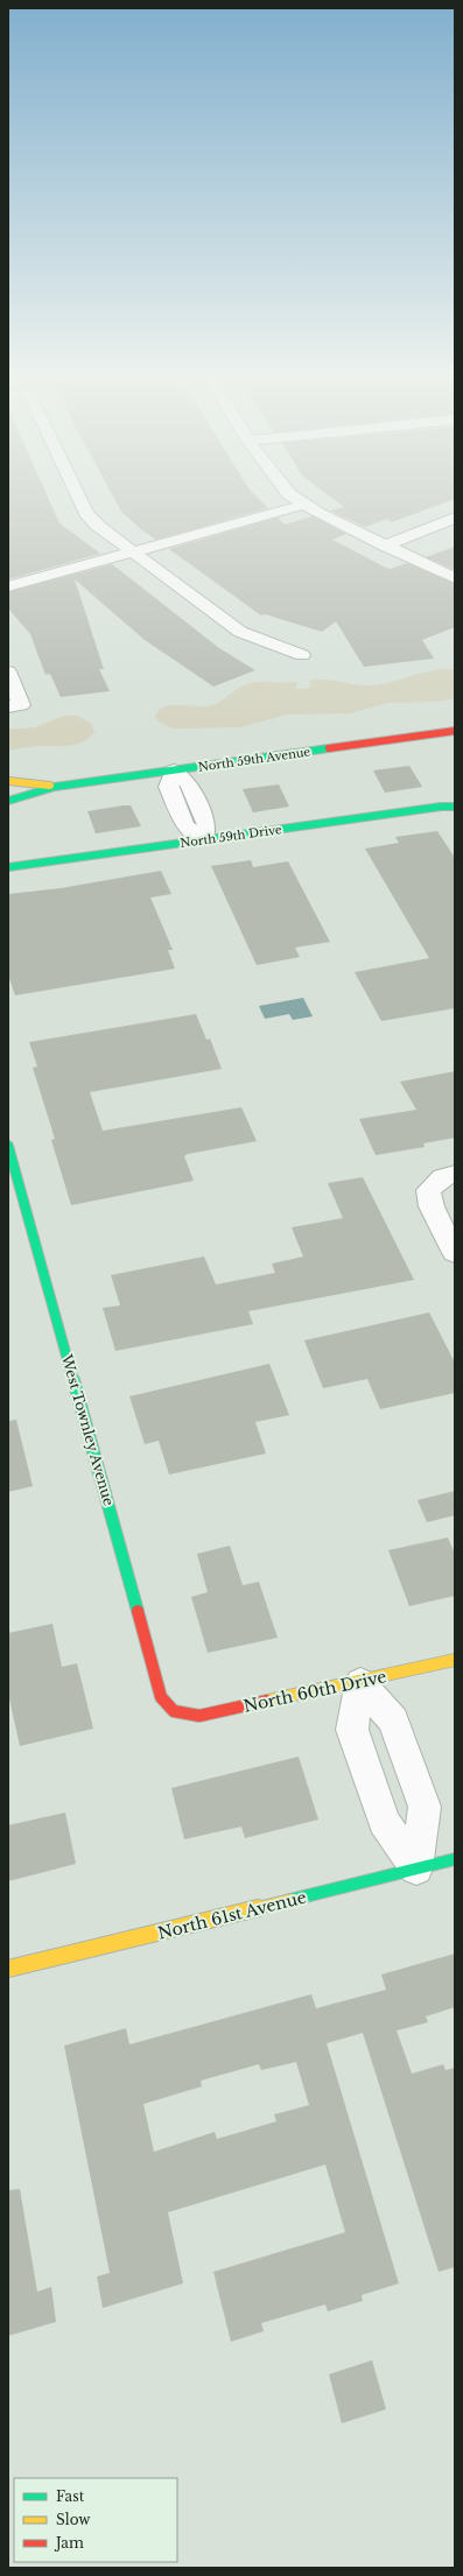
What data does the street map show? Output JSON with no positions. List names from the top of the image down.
{
  "streets": {
    "street": [
      "North 59th Avenue",
      "North 59th Drive",
      "West Townley Avenue",
      "North 60th Drive",
      "North 61st Avenue"
    ]
  },
  "crossings": [
    ["West Townley Avenue", "North 60th Drive"]
  ],
  "legend": ["Fast", "Slow", "Jam"]
}
